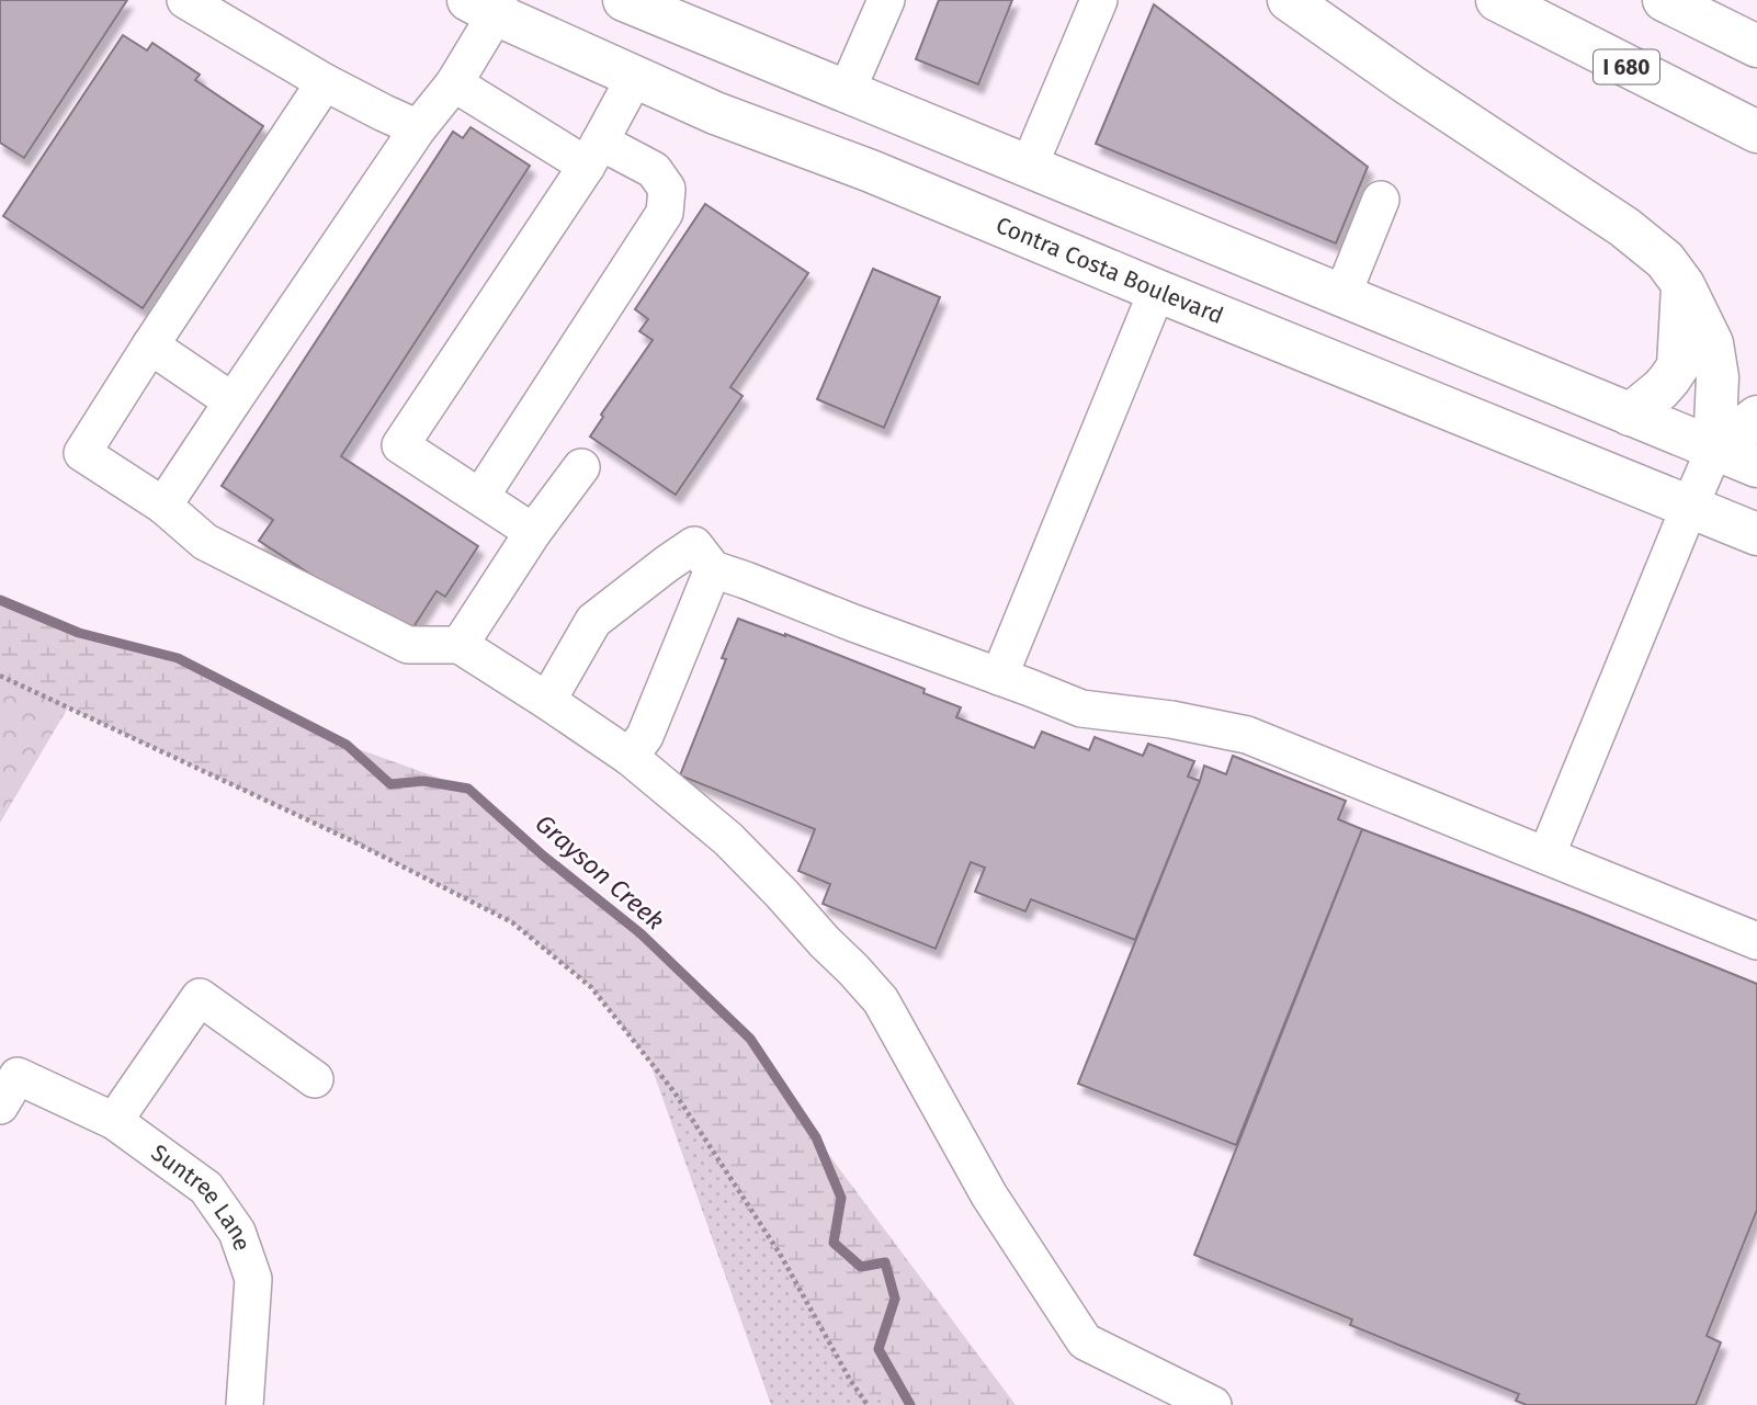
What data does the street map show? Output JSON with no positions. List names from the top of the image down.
{
  "streets": {
    "main road": ["I 680", "Contra Costa Boulevard"],
    "street": ["Suntree Lane"]
  },
  "water": ["Grayson Creek"]
}
